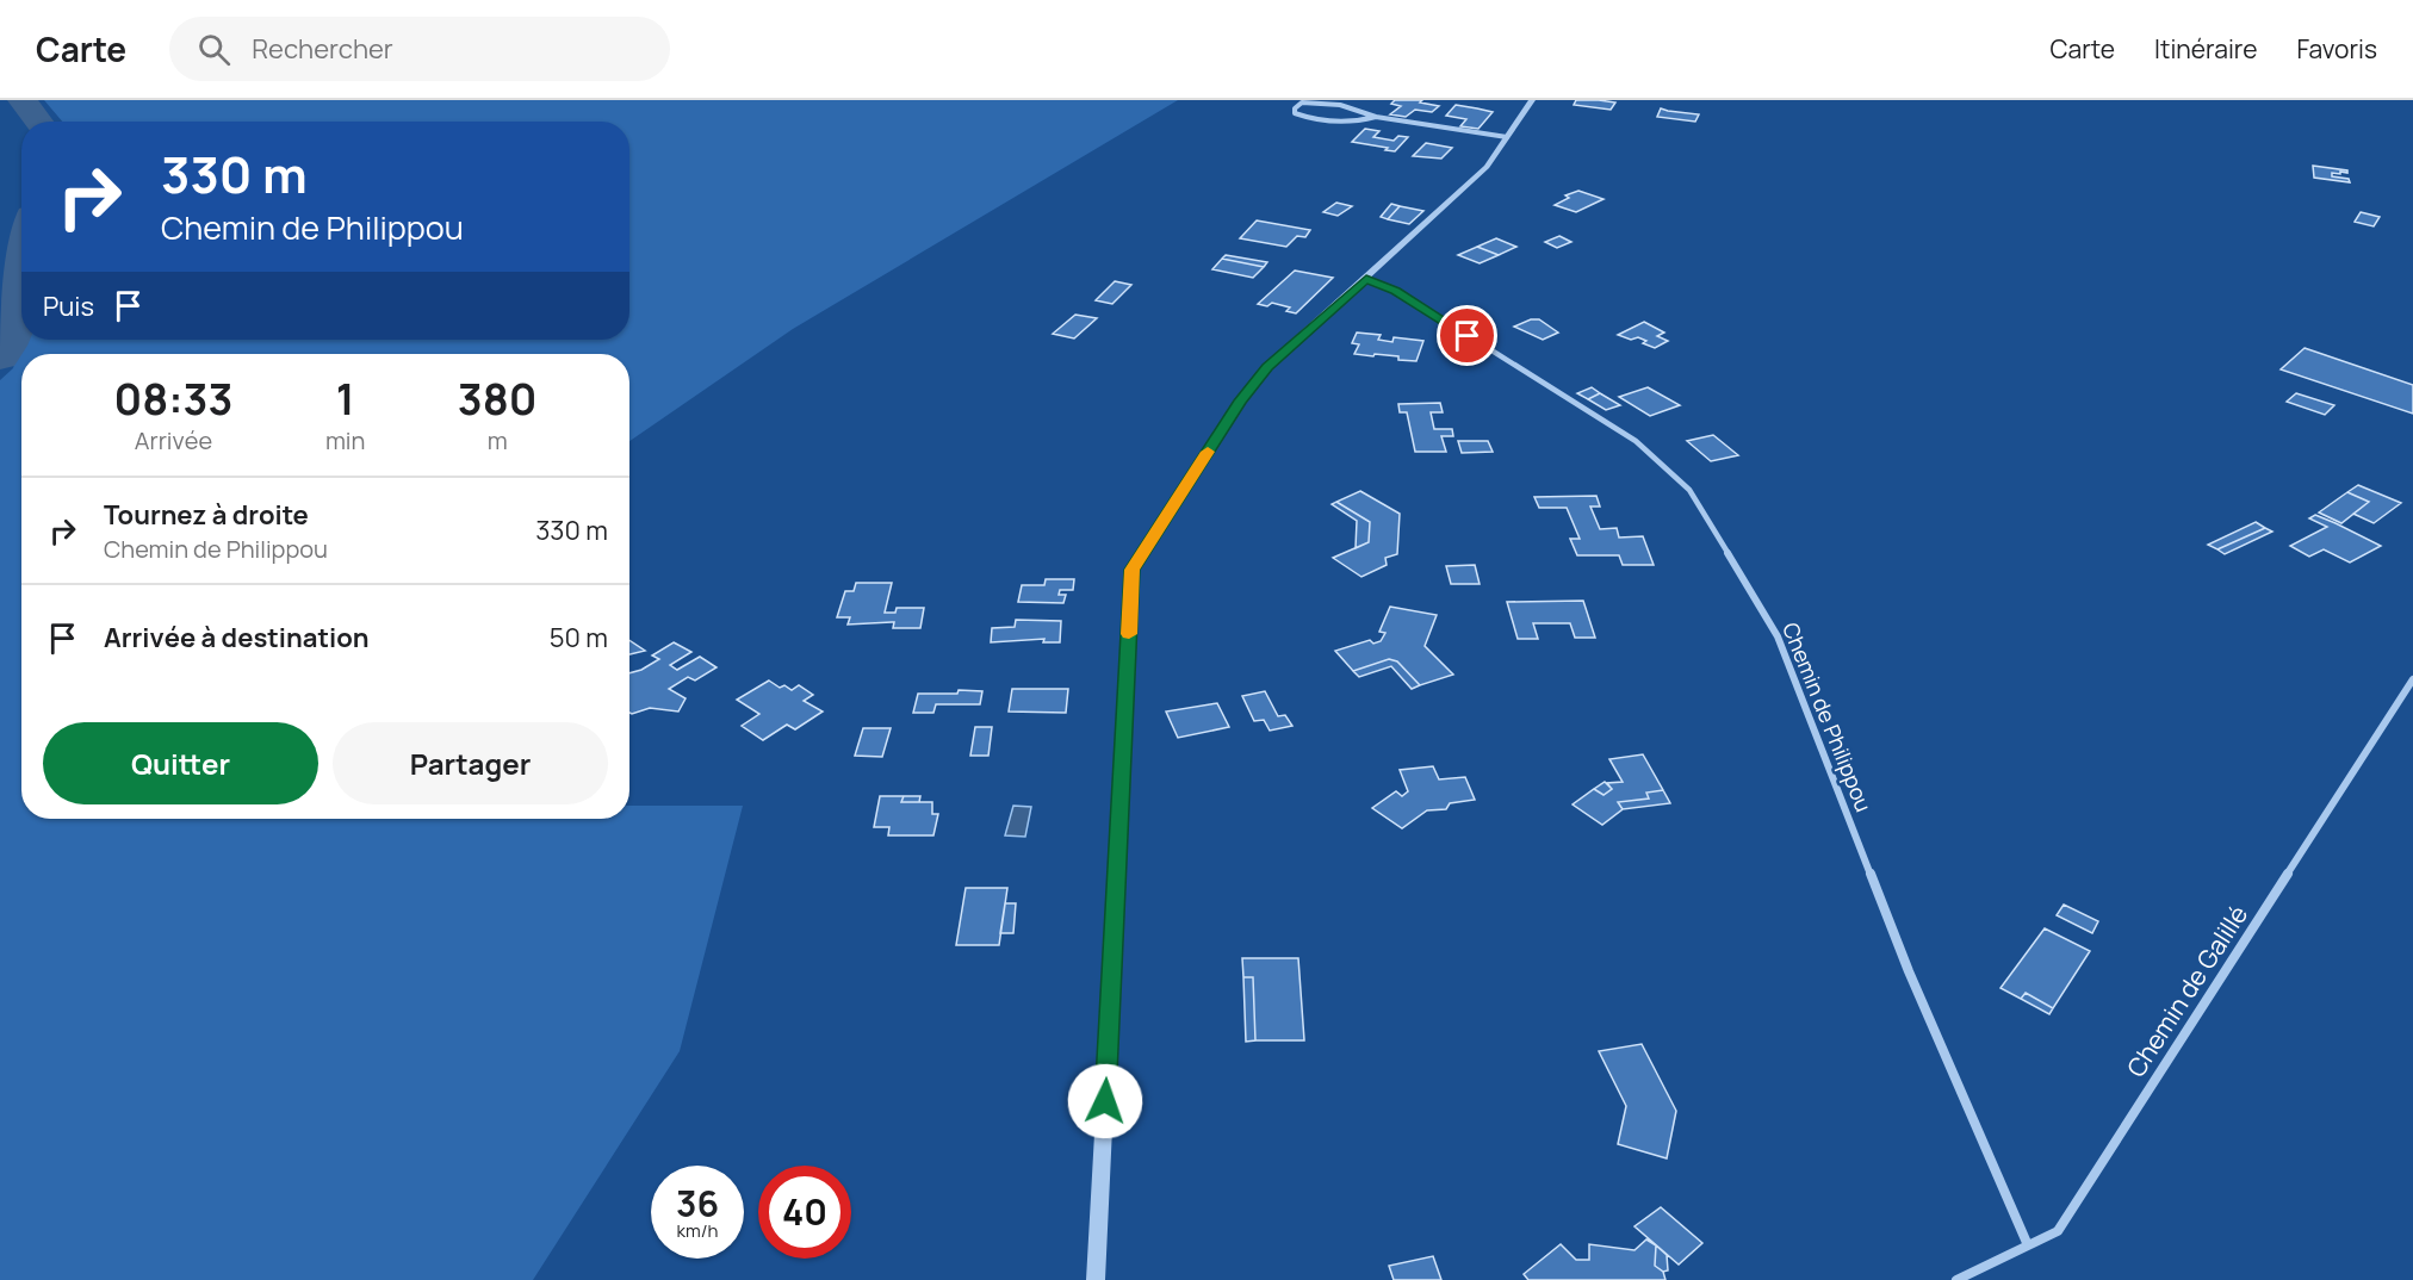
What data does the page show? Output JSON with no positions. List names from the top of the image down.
{
  "streets": {
    "street": ["Chemin de Philippou", "Chemin de Galillé"]
  },
  "crossings": [
    ["Chemin de Philippou", "Chemin de Galillé"]
  ],
  "page": {
    "header": "Carte",
    "search": "Rechercher",
    "nav": ["Carte", "Itinéraire", "Favoris"],
    "turn": ["330 m", "Chemin de Philippou"],
    "then": "Puis",
    "eta": [
      "08:33",
      "Arrivée",
      "1",
      "min",
      "380",
      "m"
    ],
    "list": [
      {
        "name": "Tournez à droite",
        "note": "Chemin de Philippou",
        "value": "330 m"
      },
      {
        "name": "Arrivée à destination",
        "value": "50 m"
      }
    ],
    "buttons": ["Quitter", "Partager"],
    "speed": "36 km/h",
    "limit": "40"
  }
}
